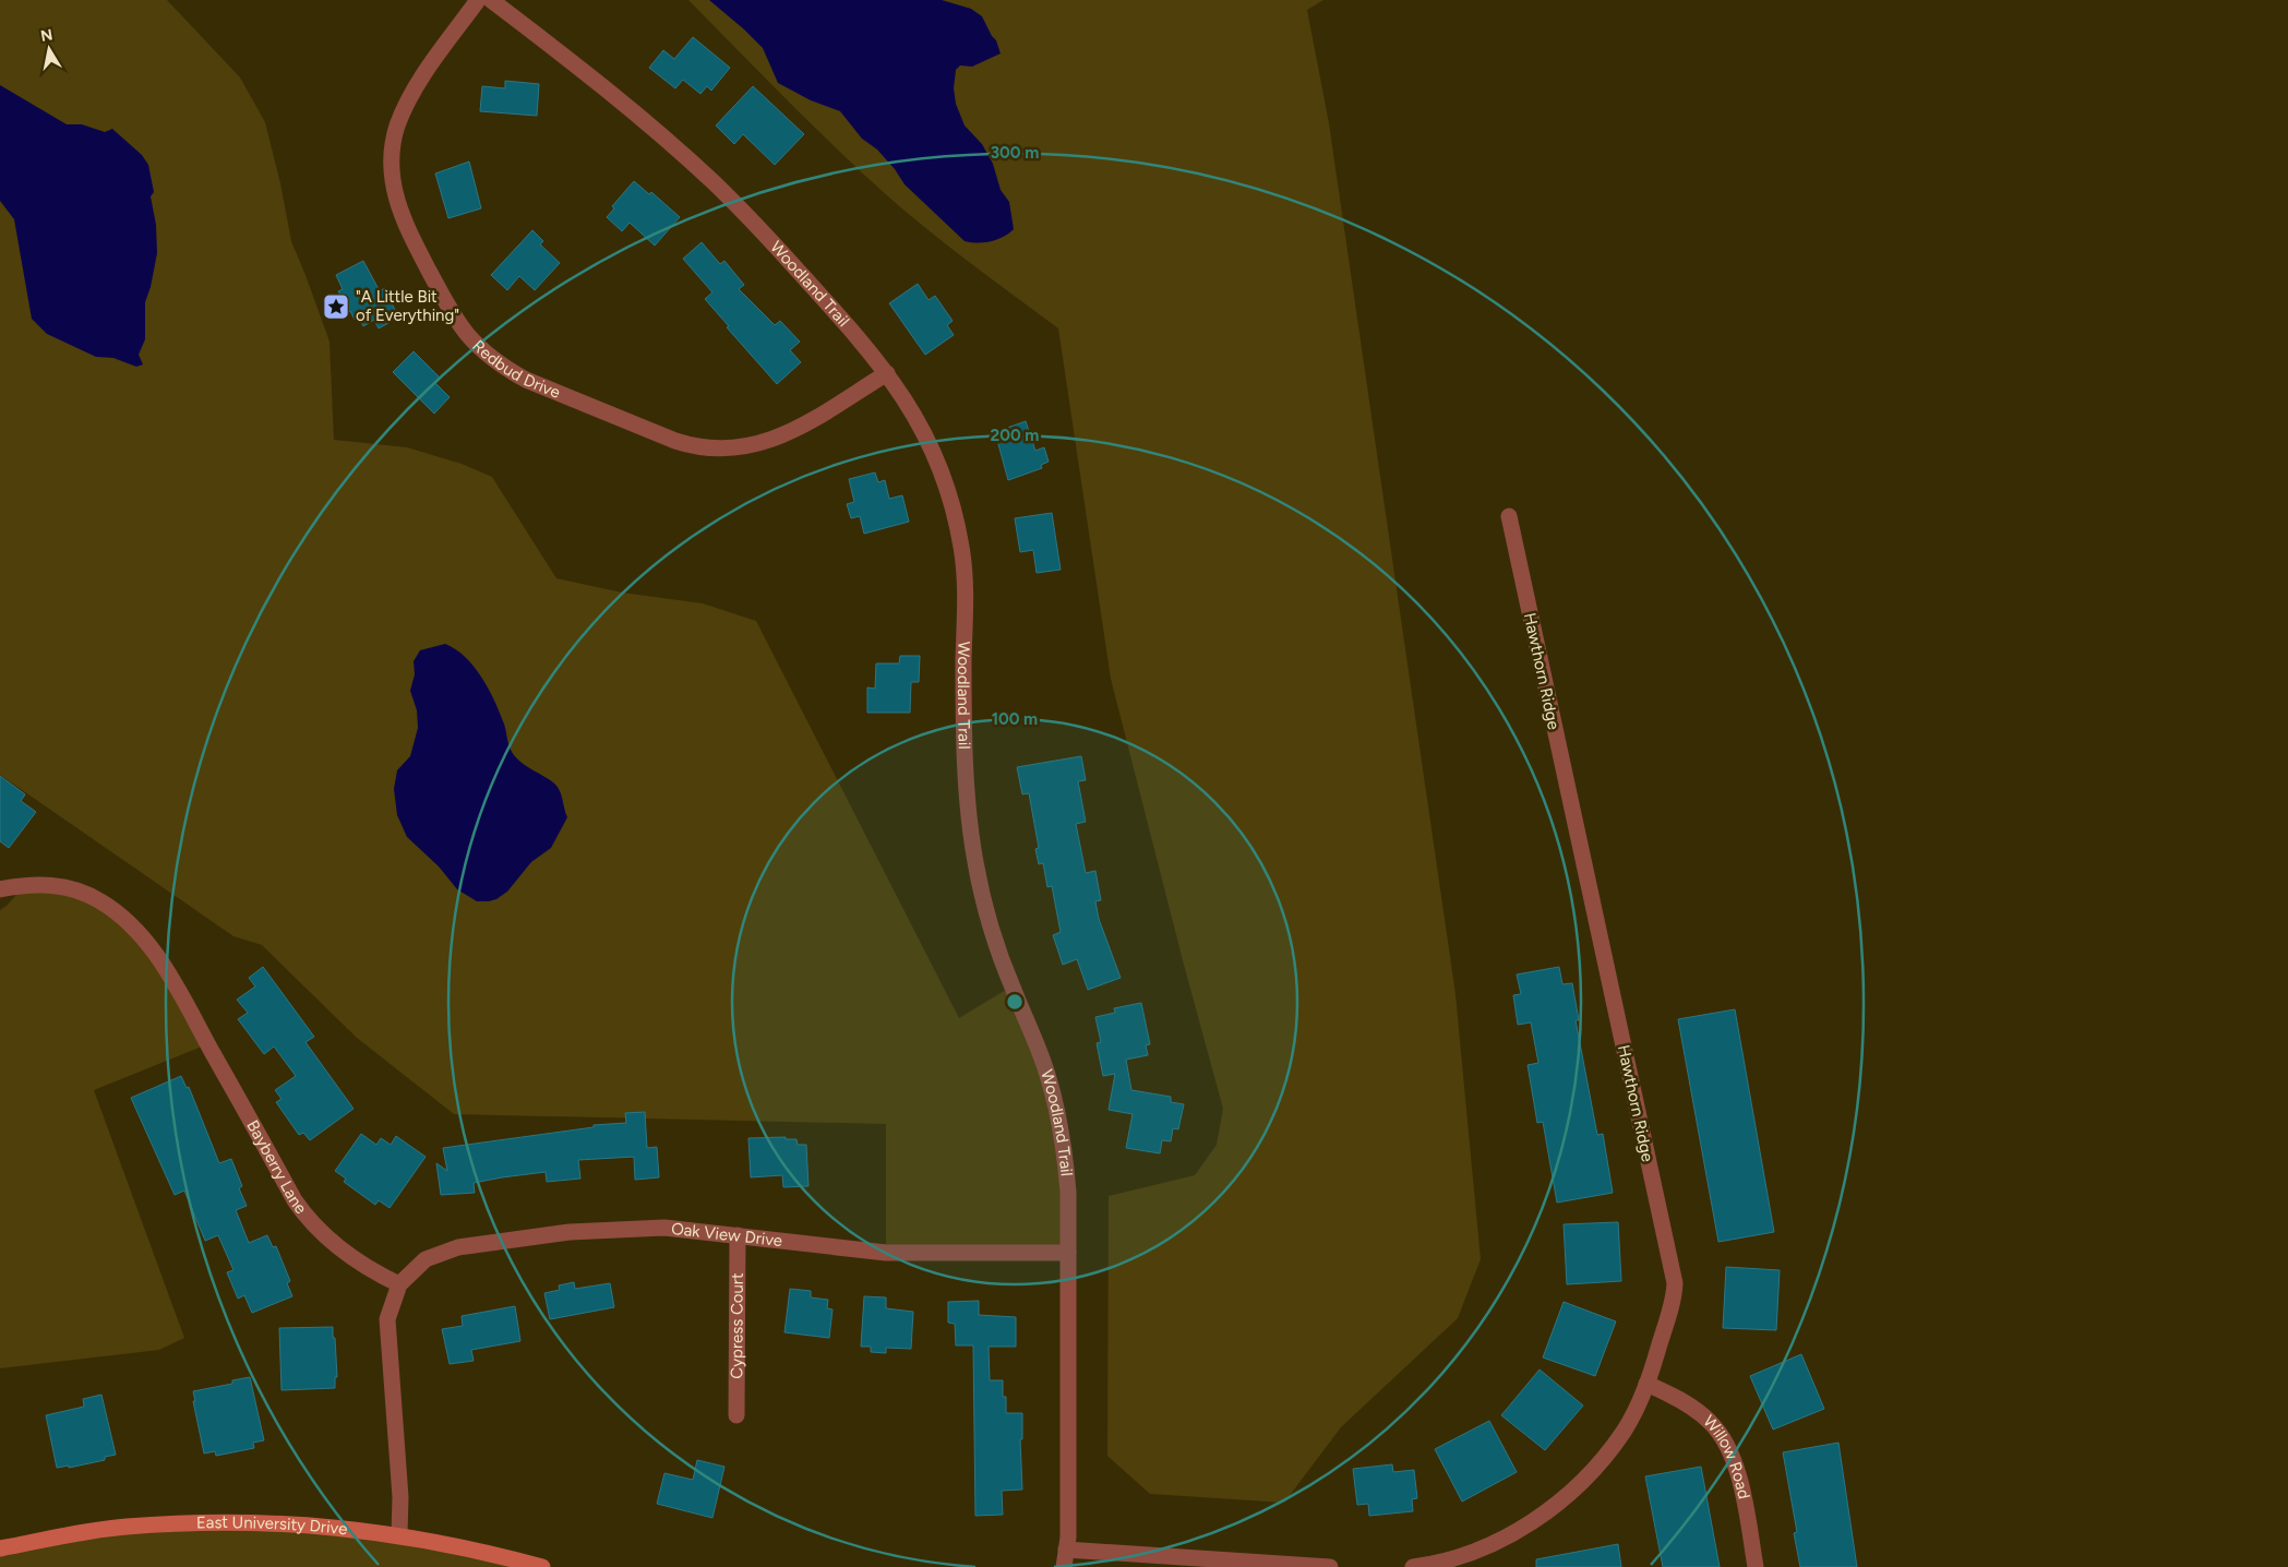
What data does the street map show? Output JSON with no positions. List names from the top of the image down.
{
  "streets": {
    "main road": ["East University Drive"],
    "street": [
      "Woodland Trail",
      "Redbud Drive",
      "Hawthorn Ridge",
      "Bayberry Lane",
      "Oak View Drive",
      "Cypress Court",
      "Willow Road"
    ]
  },
  "crossings": [
    ["Woodland Trail", "Redbud Drive"],
    ["Woodland Trail", "Oak View Drive"],
    ["Hawthorn Ridge", "Willow Road"],
    ["Bayberry Lane", "Oak View Drive"],
    ["Oak View Drive", "Cypress Court"]
  ],
  "places": {
    "place": ["\"A Little Bit of Everything\""]
  },
  "north": "top",
  "rings": ["300 m", "200 m", "100 m"]
}
